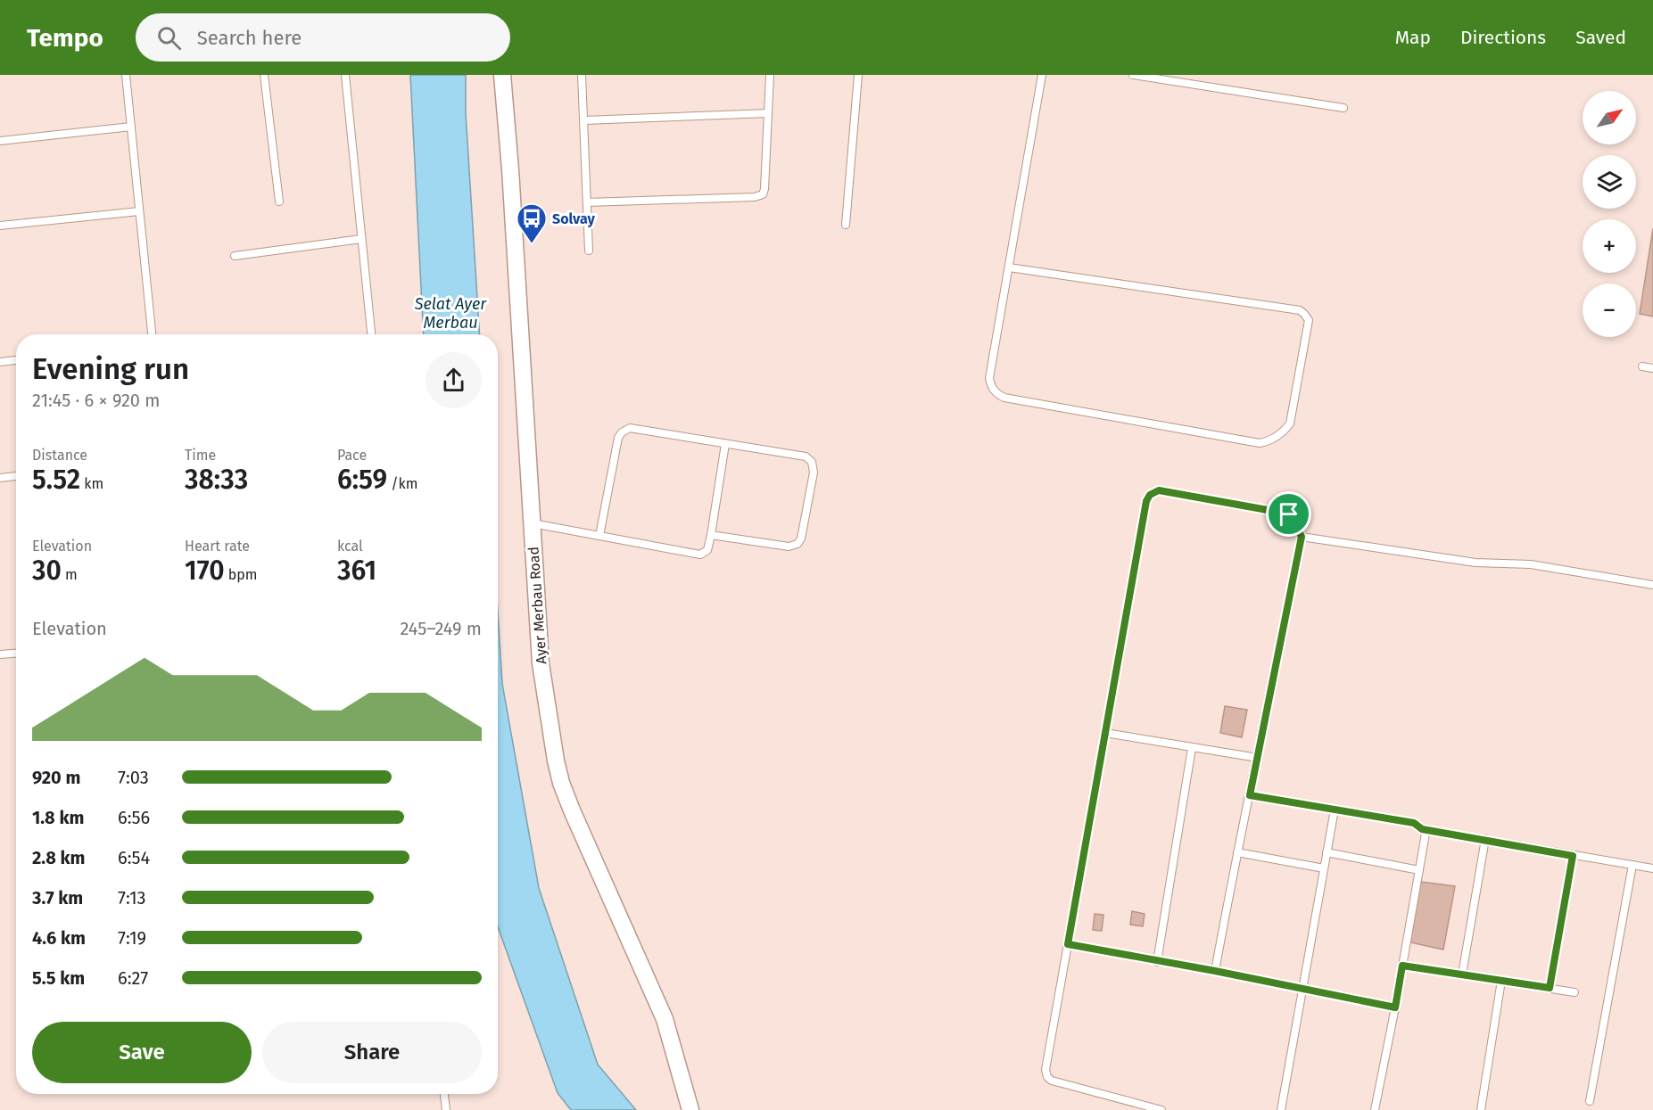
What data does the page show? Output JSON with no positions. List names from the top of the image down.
{
  "streets": {
    "street": ["Ayer Merbau Road"]
  },
  "water": ["Selat Ayer Merbau"],
  "places": {
    "bus stop": ["Solvay"]
  },
  "north": "top right",
  "page": {
    "header": "Tempo",
    "search": "Search here",
    "nav": ["Map", "Directions", "Saved"],
    "map_buttons": ["+", "−"],
    "heading": ["Evening run", "21:45 · 6 × 920 m"],
    "stats": [
      ["Distance", "5.52 km"],
      ["Time", "38:33"],
      ["Pace", "6:59 /km"],
      ["Elevation", "30 m"],
      ["Heart rate", "170 bpm"],
      ["kcal", "361"]
    ],
    "chart": ["Elevation", "245–249 m"],
    "list": [
      {
        "name": "920 m",
        "note": "7:03"
      },
      {
        "name": "1.8 km",
        "note": "6:56"
      },
      {
        "name": "2.8 km",
        "note": "6:54"
      },
      {
        "name": "3.7 km",
        "note": "7:13"
      },
      {
        "name": "4.6 km",
        "note": "7:19"
      },
      {
        "name": "5.5 km",
        "note": "6:27"
      }
    ],
    "buttons": ["Save", "Share"]
  }
}
